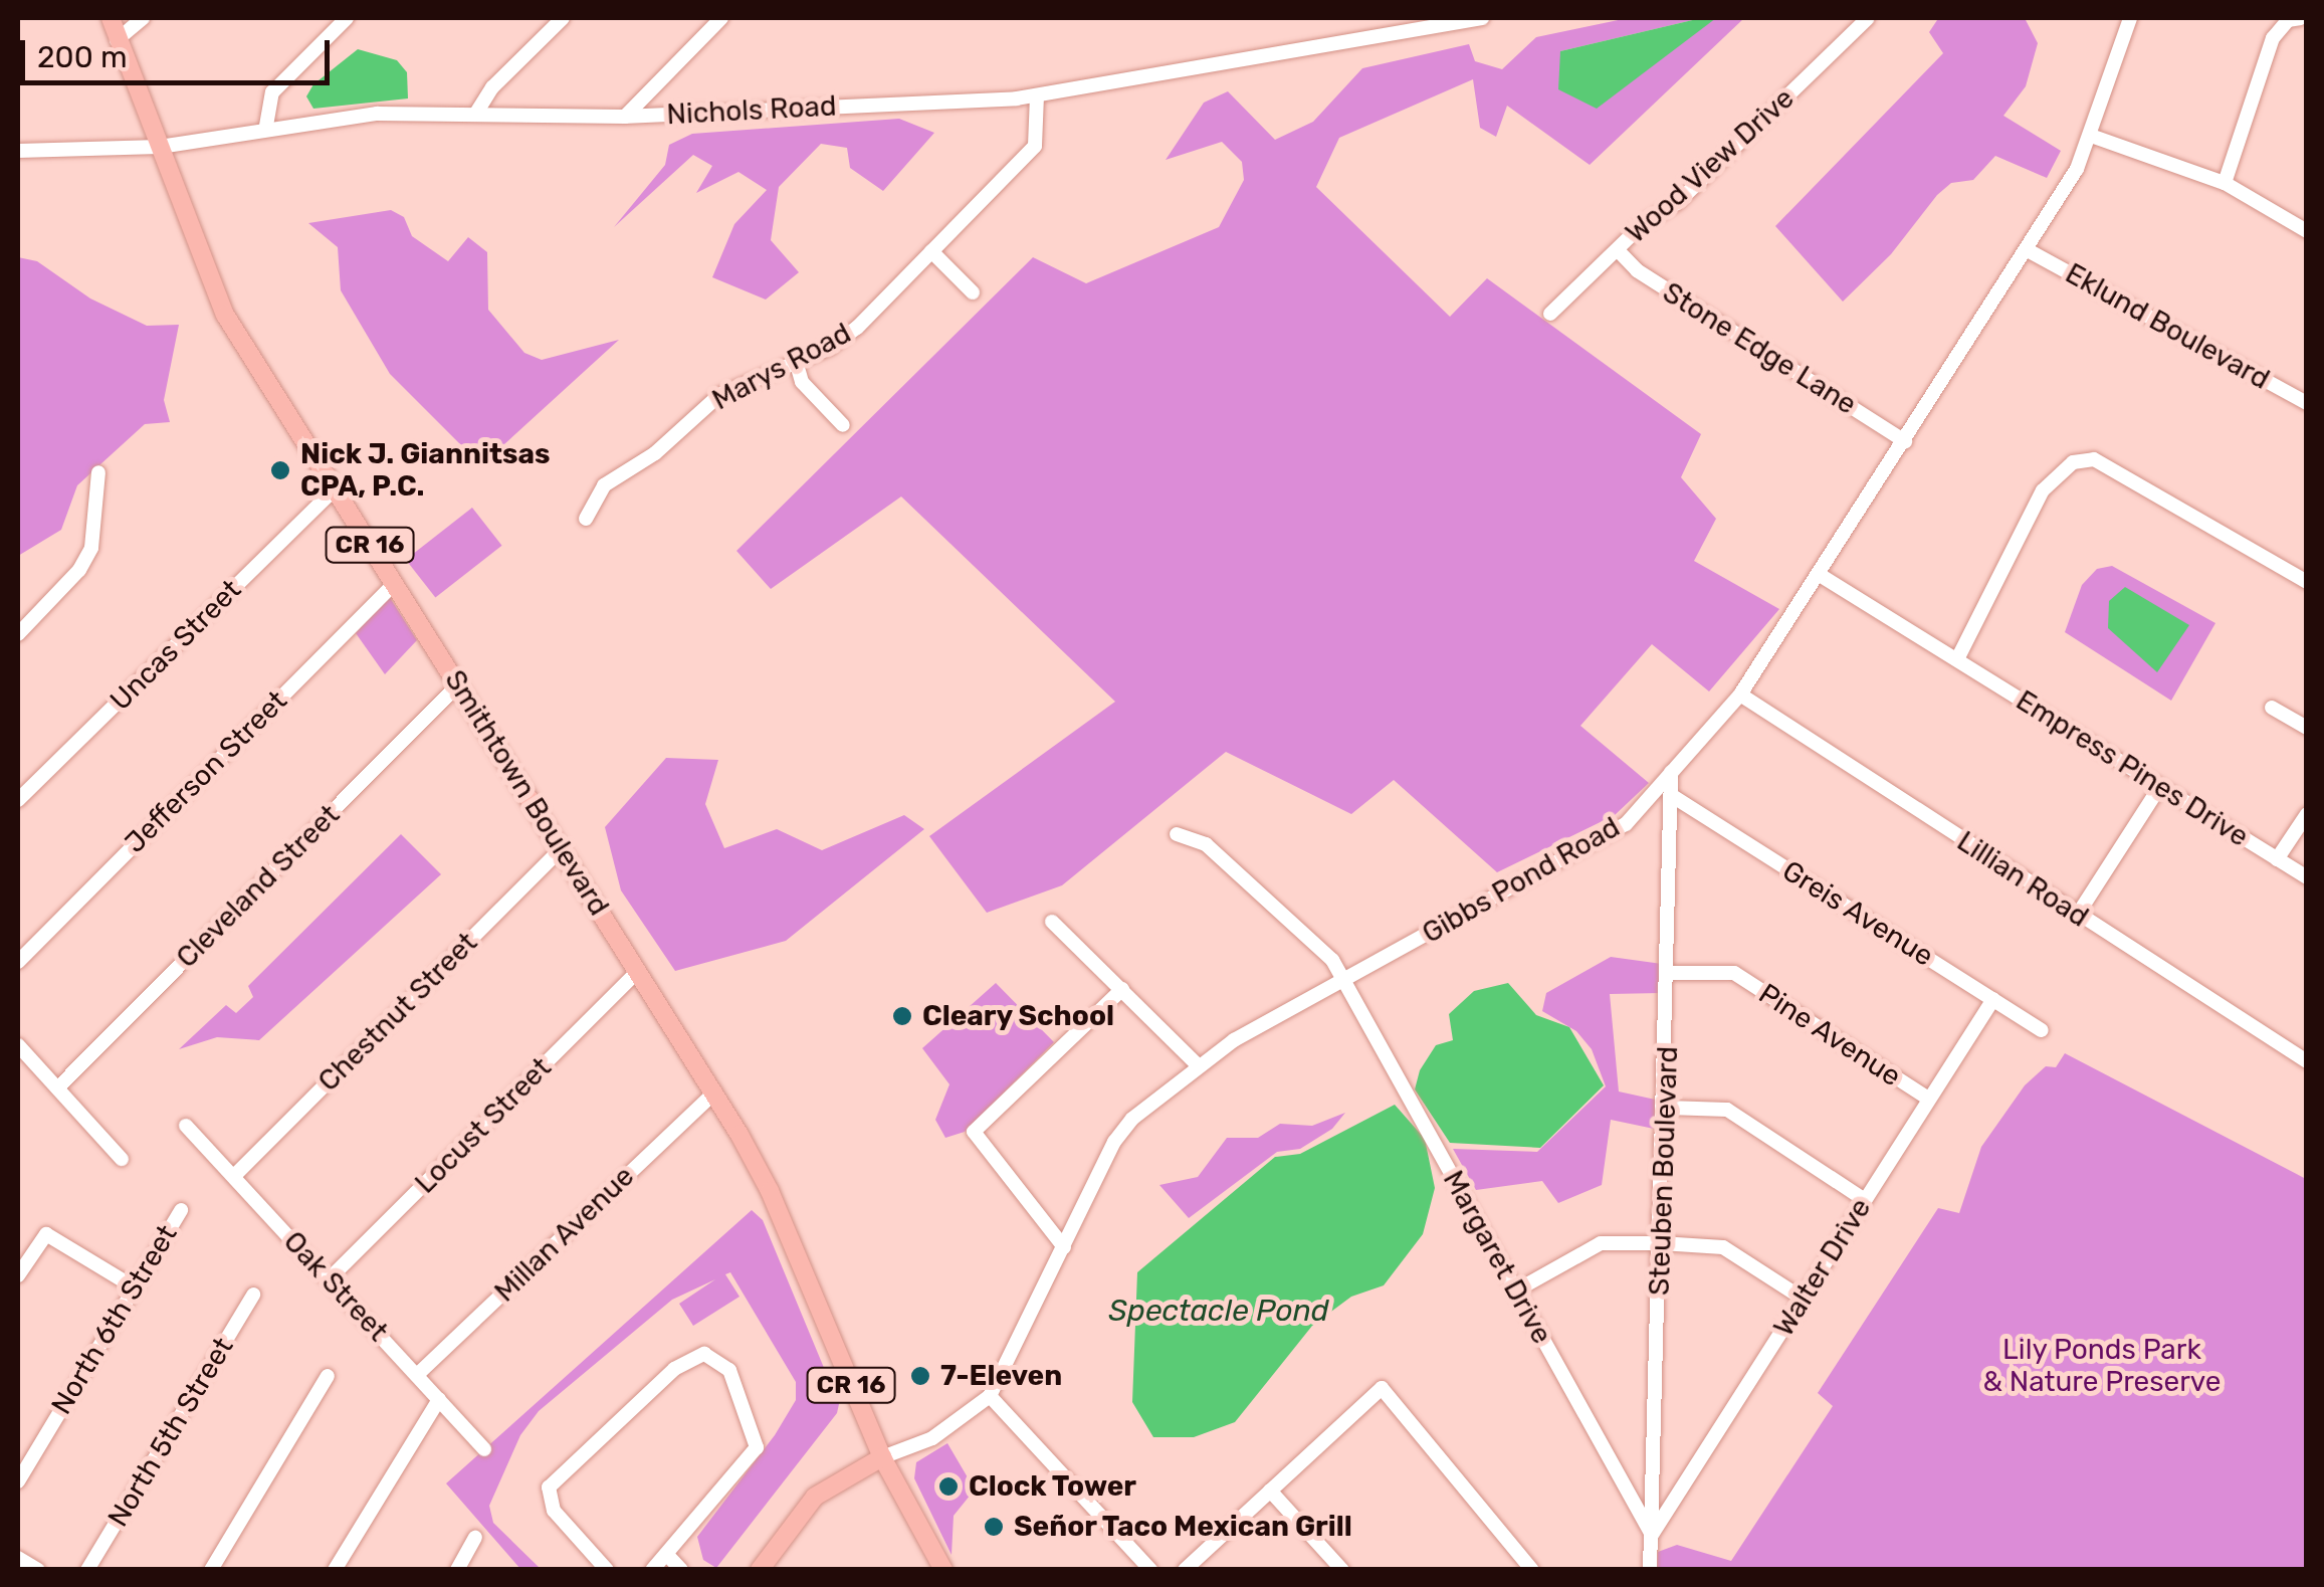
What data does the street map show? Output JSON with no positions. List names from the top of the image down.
{
  "streets": {
    "main road": ["CR 16", "Smithtown Boulevard"],
    "street": [
      "Nichols Road",
      "Wood View Drive",
      "Eklund Boulevard",
      "Stone Edge Lane",
      "Marys Road",
      "Uncas Street",
      "Empress Pines Drive",
      "Jefferson Street",
      "Lillian Road",
      "Gibbs Pond Road",
      "Cleveland Street",
      "Greis Avenue",
      "Chestnut Street",
      "Pine Avenue",
      "Locust Street",
      "Steuben Boulevard",
      "Millan Avenue",
      "Margaret Drive",
      "Walter Drive",
      "Oak Street",
      "North 6th Street",
      "North 5th Street"
    ]
  },
  "crossings": [
    ["Nichols Road", "Marys Road"],
    ["Nichols Road", "Smithtown Boulevard"],
    ["Wood View Drive", "Stone Edge Lane"],
    ["Eklund Boulevard", "Gibbs Pond Road"],
    ["Stone Edge Lane", "Gibbs Pond Road"],
    ["Uncas Street", "Smithtown Boulevard"],
    ["Empress Pines Drive", "Gibbs Pond Road"],
    ["Jefferson Street", "Smithtown Boulevard"],
    ["Smithtown Boulevard", "Gibbs Pond Road"],
    ["Smithtown Boulevard", "Cleveland Street"],
    ["Smithtown Boulevard", "Chestnut Street"],
    ["Smithtown Boulevard", "Locust Street"],
    ["Smithtown Boulevard", "Millan Avenue"],
    ["Lillian Road", "Gibbs Pond Road"],
    ["Gibbs Pond Road", "Steuben Boulevard"],
    ["Gibbs Pond Road", "Margaret Drive"],
    ["Greis Avenue", "Steuben Boulevard"],
    ["Greis Avenue", "Walter Drive"],
    ["Chestnut Street", "Oak Street"],
    ["Pine Avenue", "Steuben Boulevard"],
    ["Pine Avenue", "Walter Drive"],
    ["Locust Street", "Oak Street"],
    ["Steuben Boulevard", "Margaret Drive"],
    ["Steuben Boulevard", "Walter Drive"],
    ["Millan Avenue", "Oak Street"],
    ["Margaret Drive", "Walter Drive"]
  ],
  "water": ["Spectacle Pond"],
  "parks": ["Lily Ponds Park & Nature Preserve"],
  "places": [
    "Nick J. Giannitsas CPA, P.C.",
    "Cleary School",
    "7-Eleven",
    "Clock Tower",
    "Señor Taco Mexican Grill"
  ],
  "scale_bar": "200 m"
}
